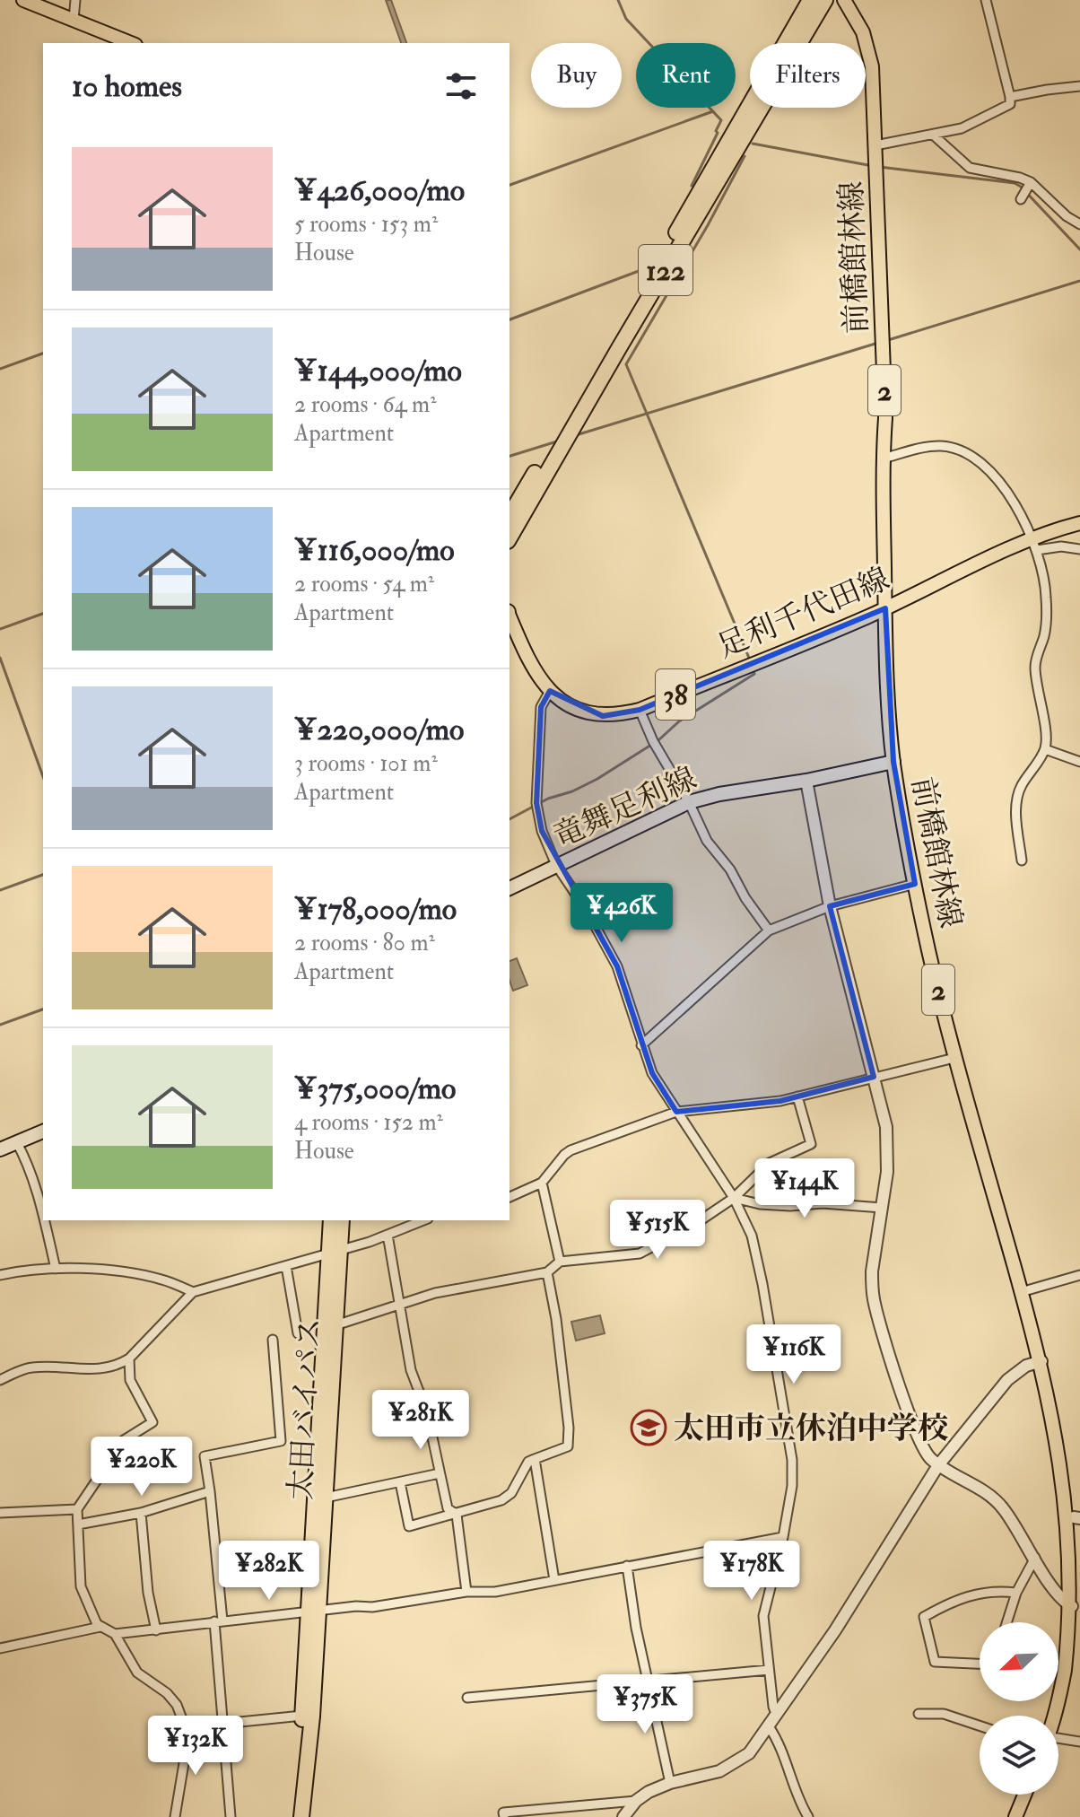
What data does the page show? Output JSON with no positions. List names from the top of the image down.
{
  "streets": {
    "highway": ["122", "太田バイパス"],
    "main road": [
      "前橋館林線",
      "2",
      "足利千代田線",
      "38",
      "竜舞足利線"
    ]
  },
  "crossings": [
    ["前橋館林線", "足利千代田線"],
    ["前橋館林線", "竜舞足利線"]
  ],
  "places": {
    "school or university": ["太田市立休泊中学校"]
  },
  "north": "bottom left",
  "page": {
    "chip": ["Buy", "Rent", "Filters"],
    "heading": "10 homes",
    "list": [
      {
        "name": "¥426,000/mo",
        "note": "5 rooms · 153 m² · House"
      },
      {
        "name": "¥144,000/mo",
        "note": "2 rooms · 64 m² · Apartment"
      },
      {
        "name": "¥116,000/mo",
        "note": "2 rooms · 54 m² · Apartment"
      },
      {
        "name": "¥220,000/mo",
        "note": "3 rooms · 101 m² · Apartment"
      },
      {
        "name": "¥178,000/mo",
        "note": "2 rooms · 80 m² · Apartment"
      },
      {
        "name": "¥375,000/mo",
        "note": "4 rooms · 152 m² · House"
      }
    ],
    "price": [
      "¥426K",
      "¥144K",
      "¥515K",
      "¥116K",
      "¥281K",
      "¥220K",
      "¥282K",
      "¥178K",
      "¥375K",
      "¥132K"
    ]
  }
}
